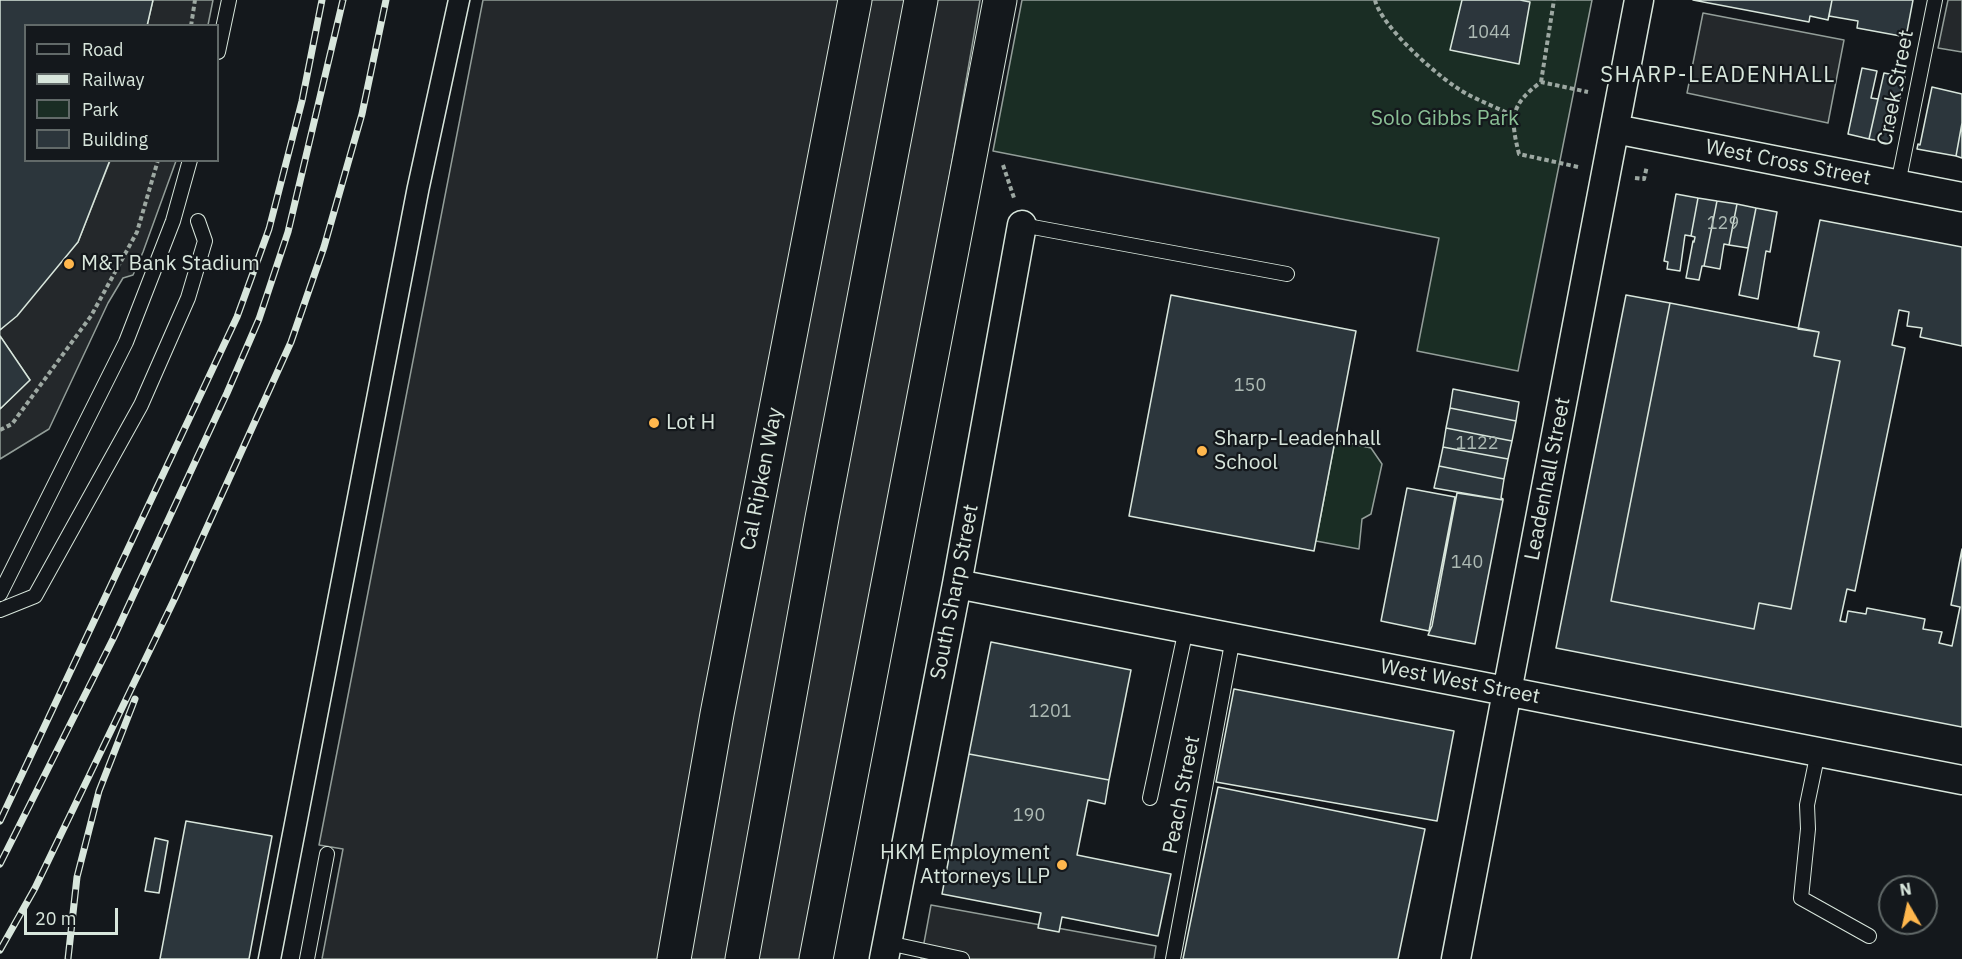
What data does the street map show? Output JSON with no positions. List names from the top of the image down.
{
  "streets": {
    "highway": ["Cal Ripken Way"],
    "street": [
      "West Cross Street",
      "Leadenhall Street",
      "South Sharp Street",
      "West West Street"
    ],
    "lane": ["Creek Street", "Peach Street"]
  },
  "crossings": [
    ["Creek Street", "West Cross Street"],
    ["West Cross Street", "Leadenhall Street"],
    ["Leadenhall Street", "West West Street"],
    ["South Sharp Street", "West West Street"],
    ["West West Street", "Peach Street"]
  ],
  "districts": ["SHARP-LEADENHALL"],
  "parks": ["Solo Gibbs Park"],
  "places": [
    "M&T Bank Stadium",
    "Lot H",
    "Sharp-Leadenhall School",
    "HKM Employment Attorneys LLP"
  ],
  "house_numbers": [
    "1044",
    "129",
    "150",
    "1122",
    "140",
    "1201",
    "190"
  ],
  "legend": [
    "Road",
    "Railway",
    "Park",
    "Building"
  ],
  "scale_bar": "20 m",
  "north": "top"
}
